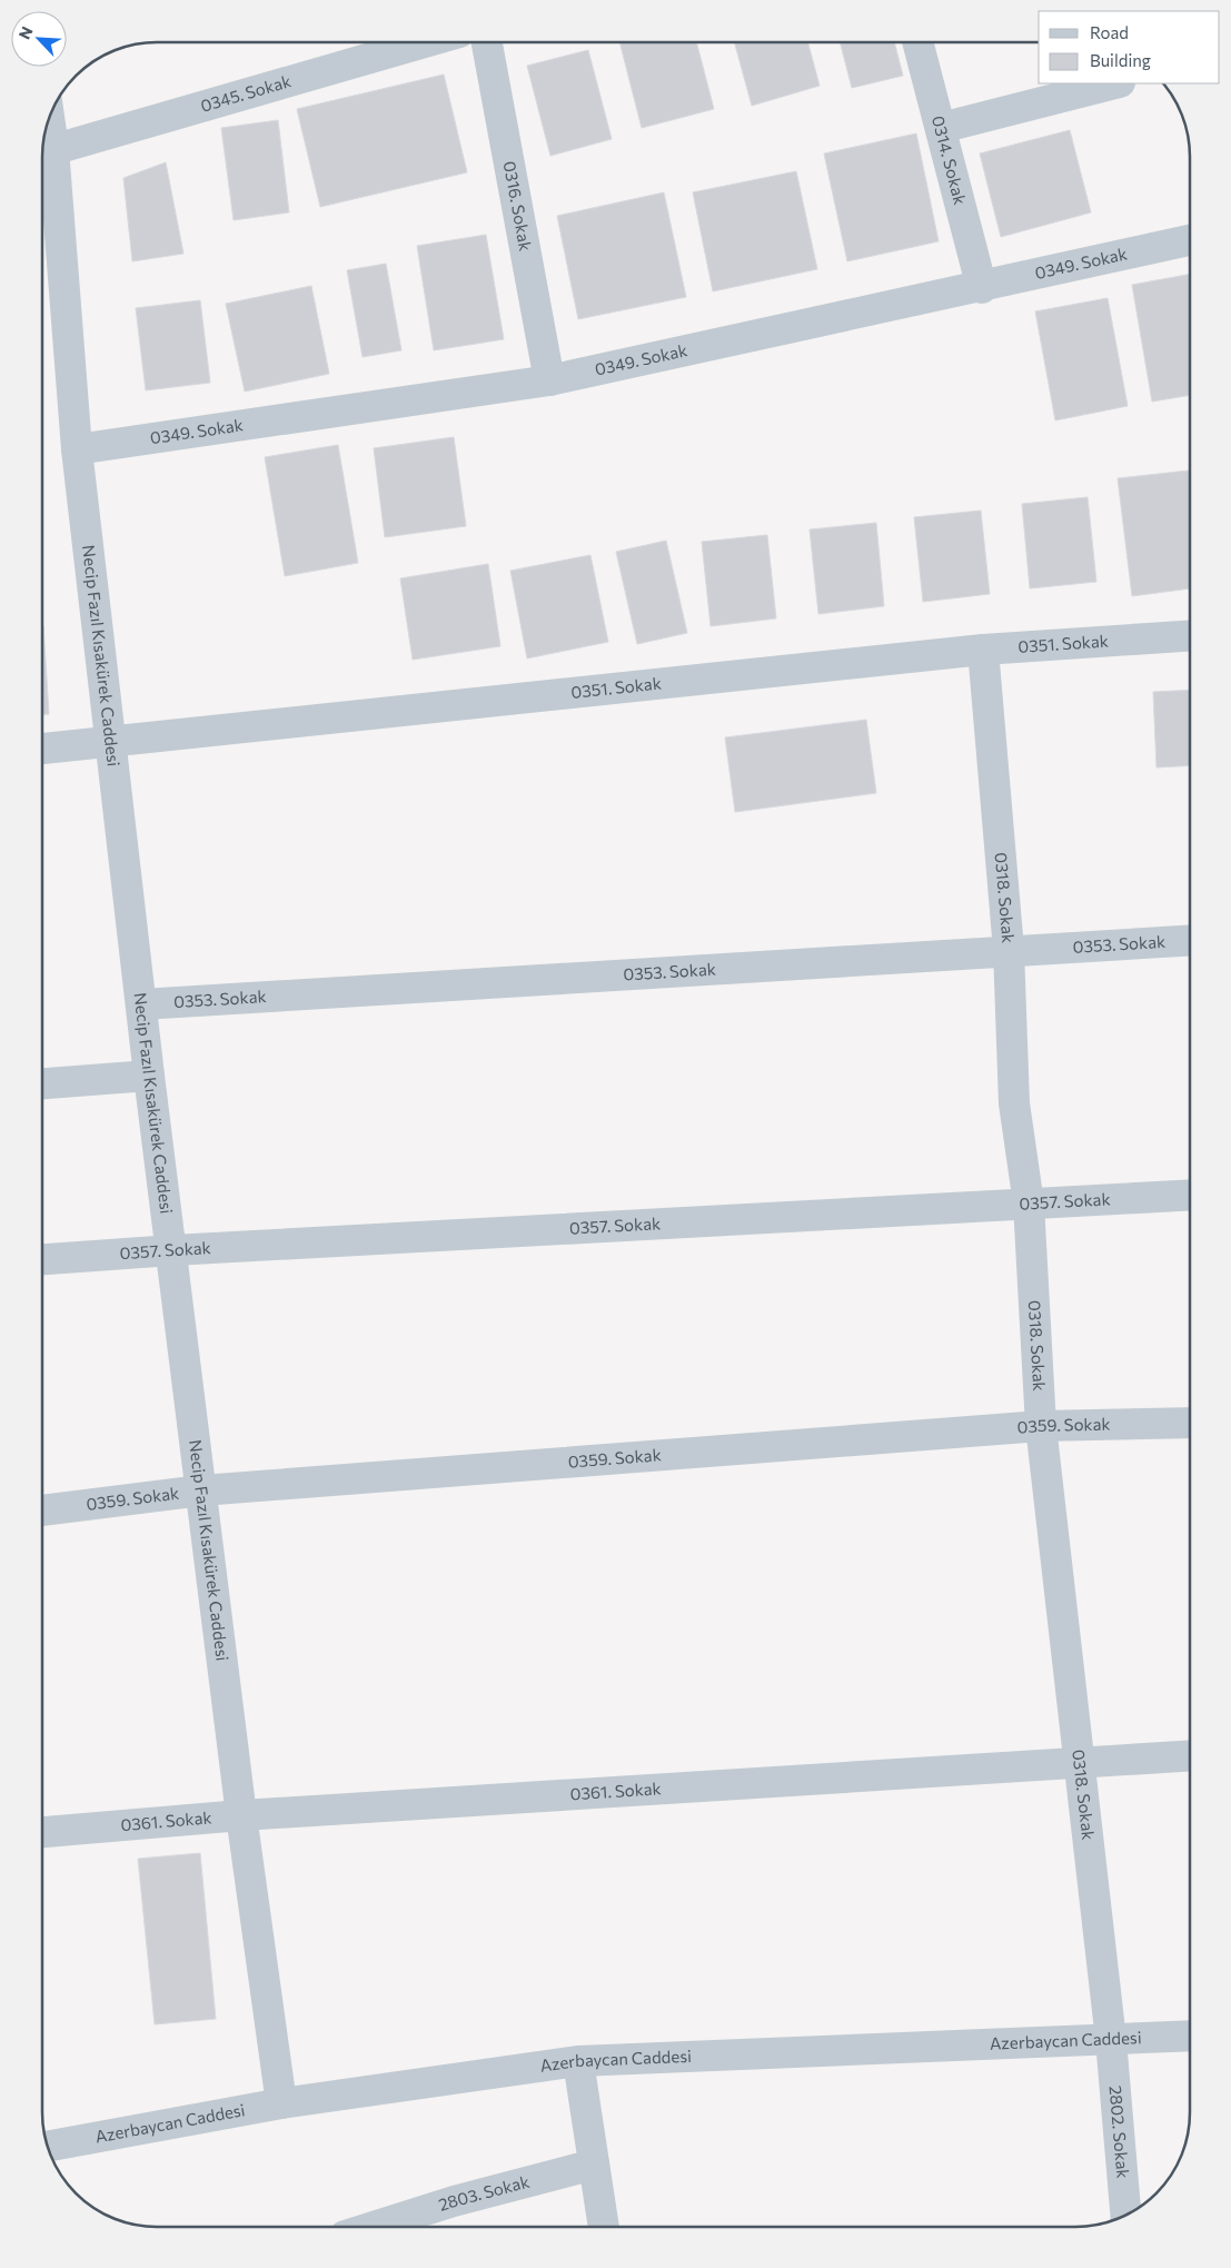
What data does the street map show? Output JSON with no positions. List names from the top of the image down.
{
  "streets": {
    "street": [
      "0345. Sokak",
      "0314. Sokak",
      "0316. Sokak",
      "0349. Sokak",
      "0351. Sokak",
      "Necip Fazıl Kısakürek Caddesi",
      "0318. Sokak",
      "0353. Sokak",
      "0357. Sokak",
      "0359. Sokak",
      "0361. Sokak",
      "Azerbaycan Caddesi",
      "2802. Sokak",
      "2803. Sokak"
    ]
  },
  "crossings": [
    ["0345. Sokak", "Necip Fazıl Kısakürek Caddesi"],
    ["0314. Sokak", "0349. Sokak"],
    ["0316. Sokak", "0349. Sokak"],
    ["0349. Sokak", "Necip Fazıl Kısakürek Caddesi"],
    ["0351. Sokak", "Necip Fazıl Kısakürek Caddesi"],
    ["0351. Sokak", "0318. Sokak"],
    ["Necip Fazıl Kısakürek Caddesi", "0353. Sokak"],
    ["Necip Fazıl Kısakürek Caddesi", "0357. Sokak"],
    ["Necip Fazıl Kısakürek Caddesi", "0359. Sokak"],
    ["Necip Fazıl Kısakürek Caddesi", "0361. Sokak"],
    ["Necip Fazıl Kısakürek Caddesi", "Azerbaycan Caddesi"],
    ["0318. Sokak", "0353. Sokak"],
    ["0318. Sokak", "0357. Sokak"],
    ["0318. Sokak", "0359. Sokak"],
    ["0318. Sokak", "0361. Sokak"],
    ["0318. Sokak", "Azerbaycan Caddesi"],
    ["0318. Sokak", "2802. Sokak"],
    ["Azerbaycan Caddesi", "2802. Sokak"]
  ],
  "legend": ["Road", "Building"],
  "north": "top left"
}
